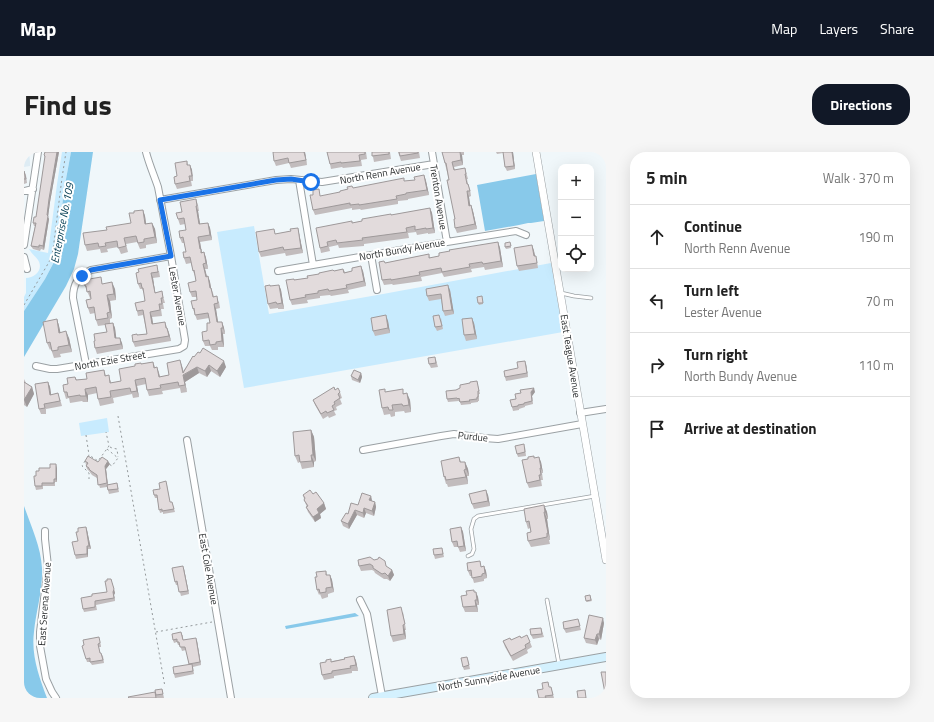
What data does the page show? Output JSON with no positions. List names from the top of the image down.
{
  "streets": {
    "main road": ["North Sunnyside Avenue"],
    "street": [
      "North Renn Avenue",
      "Trenton Avenue",
      "North Bundy Avenue",
      "Lester Avenue",
      "East Teague Avenue",
      "North Ezie Street",
      "Purdue",
      "East Cole Avenue",
      "East Serena Avenue"
    ]
  },
  "crossings": [
    ["North Renn Avenue", "Trenton Avenue"],
    ["North Renn Avenue", "Lester Avenue"],
    ["Trenton Avenue", "North Bundy Avenue"],
    ["Lester Avenue", "North Ezie Street"],
    ["East Teague Avenue", "Purdue"]
  ],
  "water": ["Enterprise No. 109"],
  "page": {
    "header": "Map",
    "nav": ["Map", "Layers", "Share"],
    "title": "Find us",
    "buttons": "Directions",
    "heading": ["5 min", "Walk · 370 m"],
    "map_buttons": ["+", "−"],
    "list": [
      ["Continue", "North Renn Avenue", "190 m"],
      ["Turn left", "Lester Avenue", "70 m"],
      ["Turn right", "North Bundy Avenue", "110 m"],
      "Arrive at destination"
    ]
  }
}
